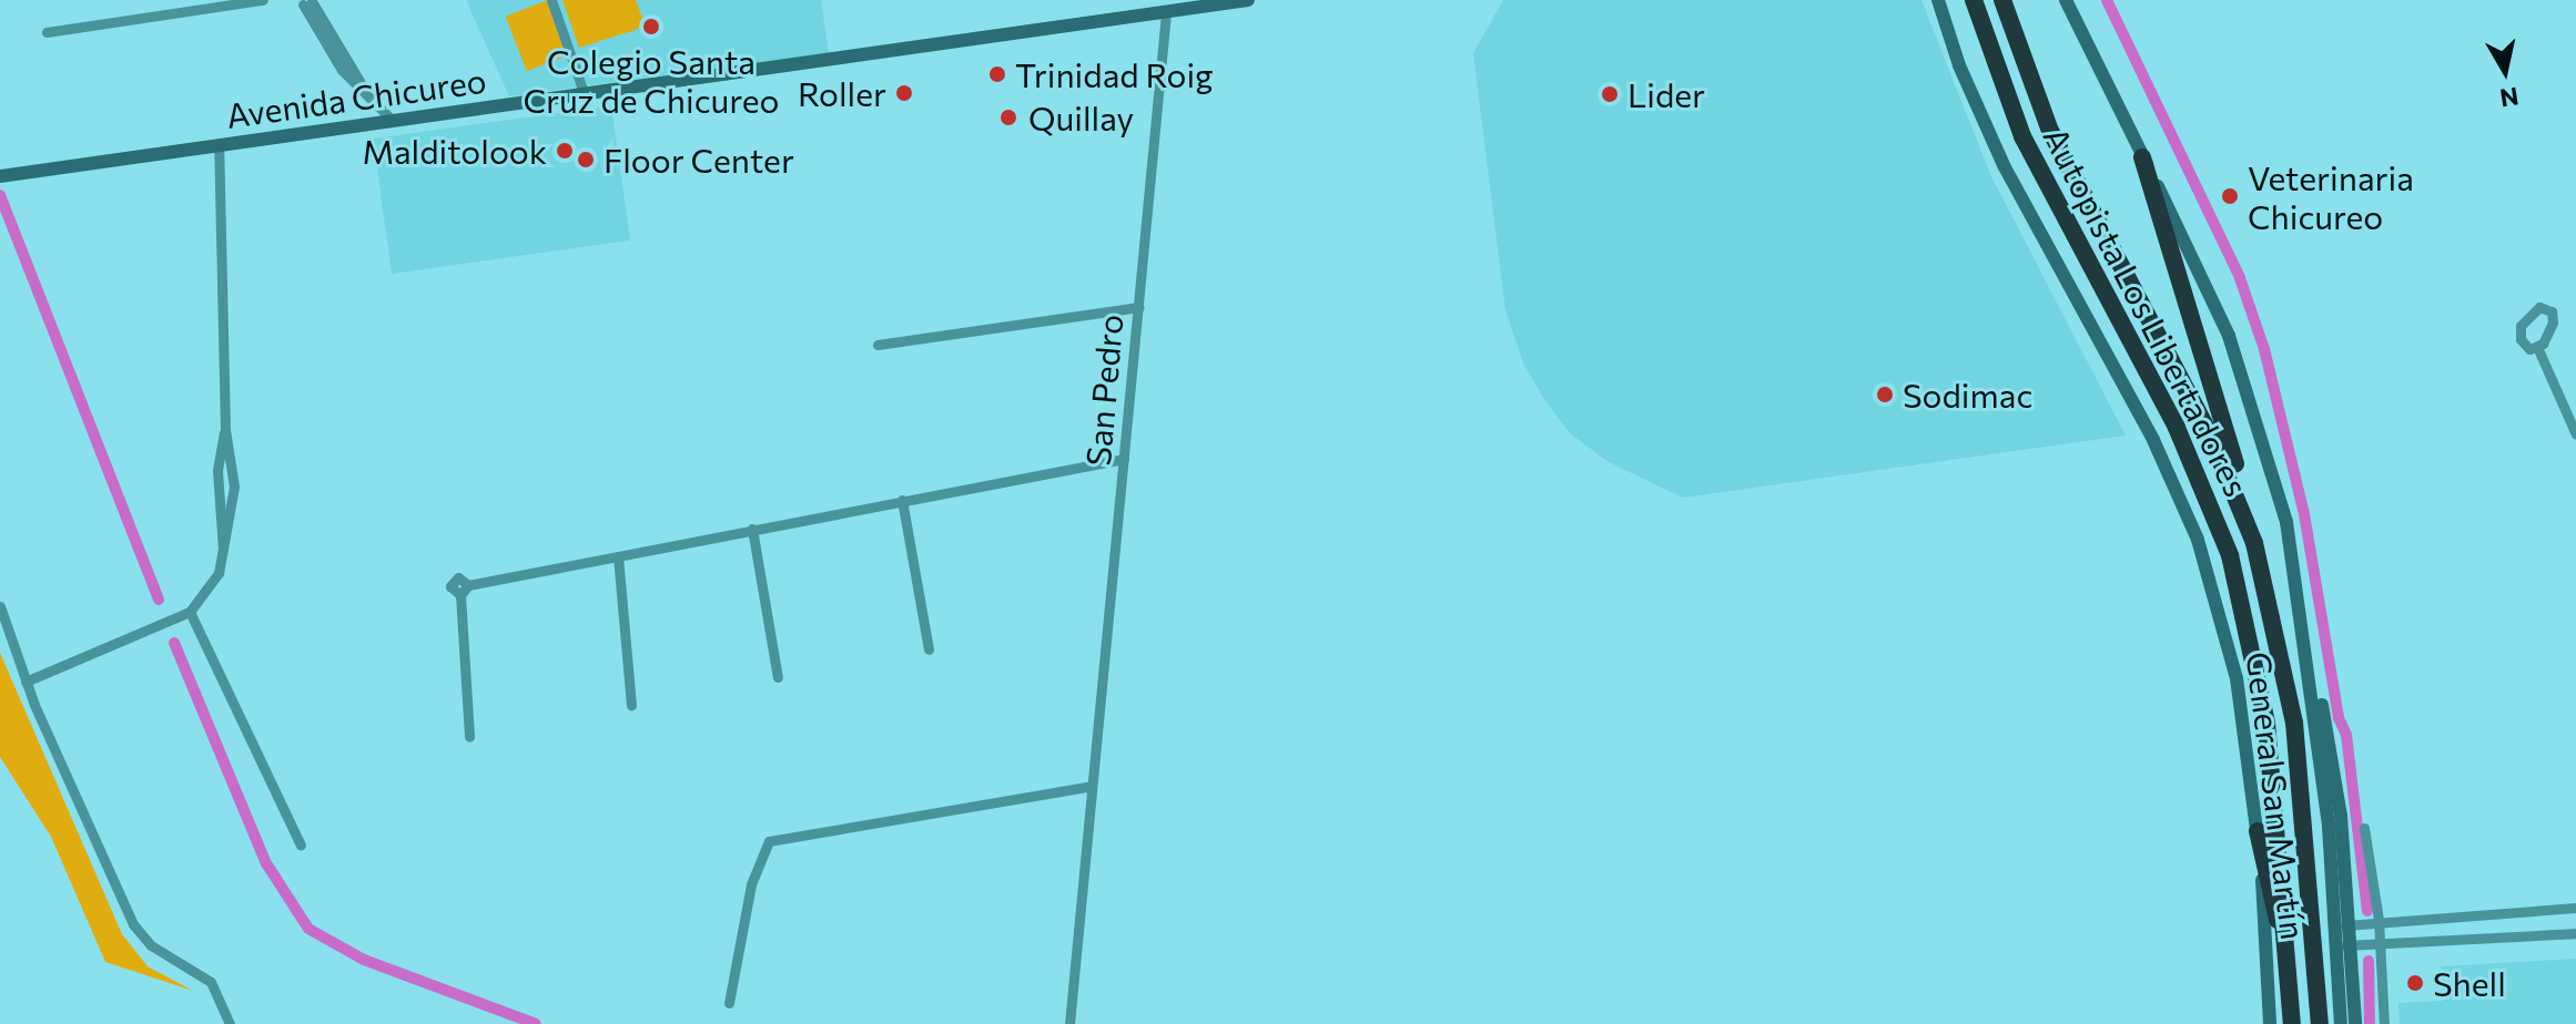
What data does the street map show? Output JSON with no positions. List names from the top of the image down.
{
  "streets": {
    "highway": ["Autopista Los Libertadores"],
    "main road": ["Avenida Chicureo", "General San Martín"],
    "street": ["San Pedro"]
  },
  "crossings": [
    ["Avenida Chicureo", "San Pedro"]
  ],
  "places": [
    "Colegio Santa Cruz de Chicureo",
    "Trinidad Roig",
    "Roller",
    "Lider",
    "Quillay",
    "Malditolook",
    "Floor Center",
    "Veterinaria Chicureo",
    "Sodimac",
    "Shell"
  ],
  "north": "bottom"
}
